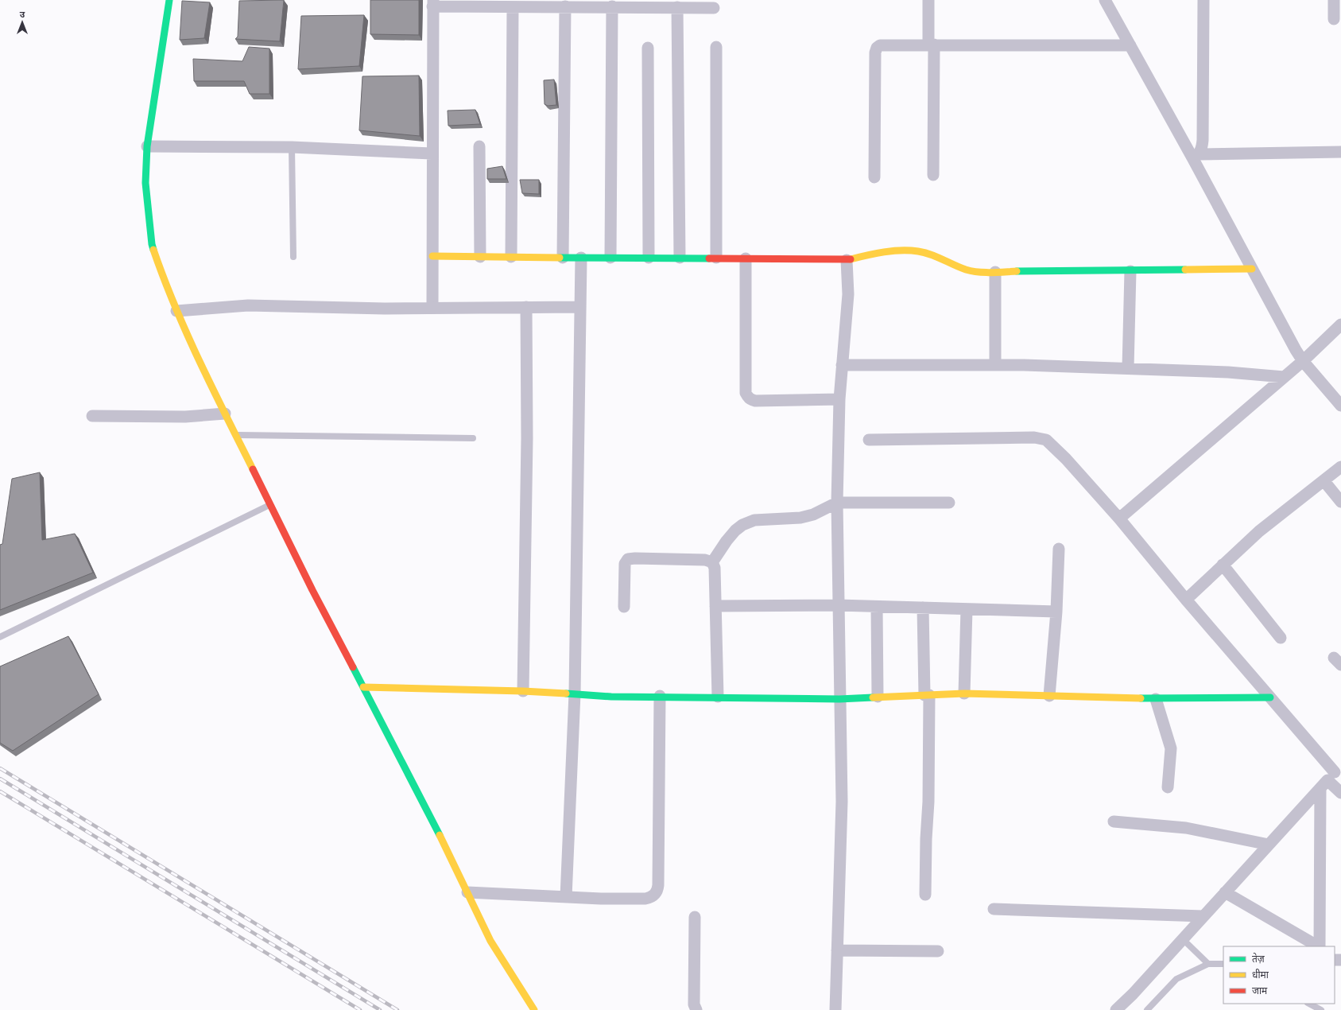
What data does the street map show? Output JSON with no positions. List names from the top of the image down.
{
  "legend": ["तेज़", "धीमा", "जाम"],
  "north": "top"
}
